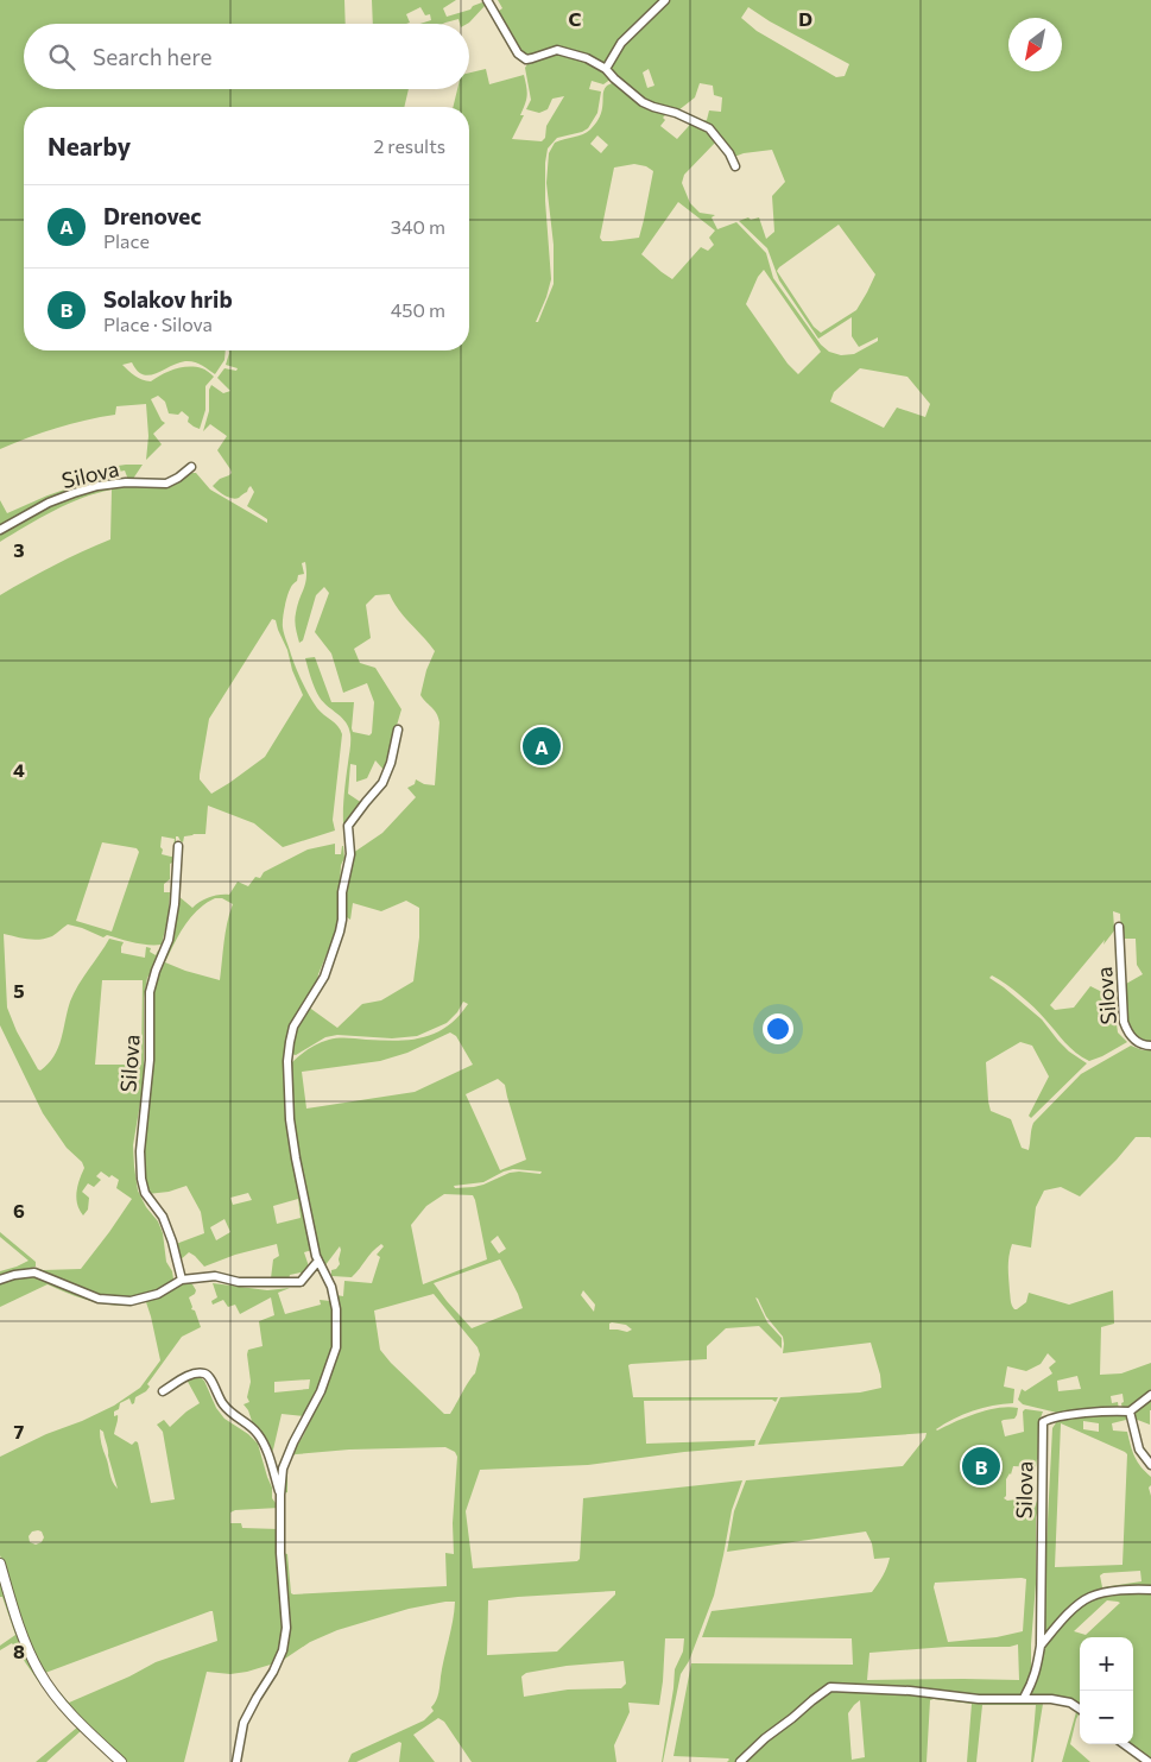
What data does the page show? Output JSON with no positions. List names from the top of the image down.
{
  "streets": {
    "street": ["Silova"]
  },
  "north": "bottom left",
  "page": {
    "search": "Search here",
    "heading": ["Nearby", "2 results"],
    "list": [
      {
        "mark": "A",
        "name": "Drenovec",
        "note": "Place",
        "value": "340 m"
      },
      {
        "mark": "B",
        "name": "Solakov hrib",
        "note": "Place · Silova",
        "value": "450 m"
      }
    ],
    "pins": ["A", "B"],
    "map_buttons": ["+", "−"]
  },
  "grid": {
    "columns": ["C", "D"],
    "rows": [
      "3",
      "4",
      "5",
      "6",
      "7",
      "8"
    ]
  }
}
